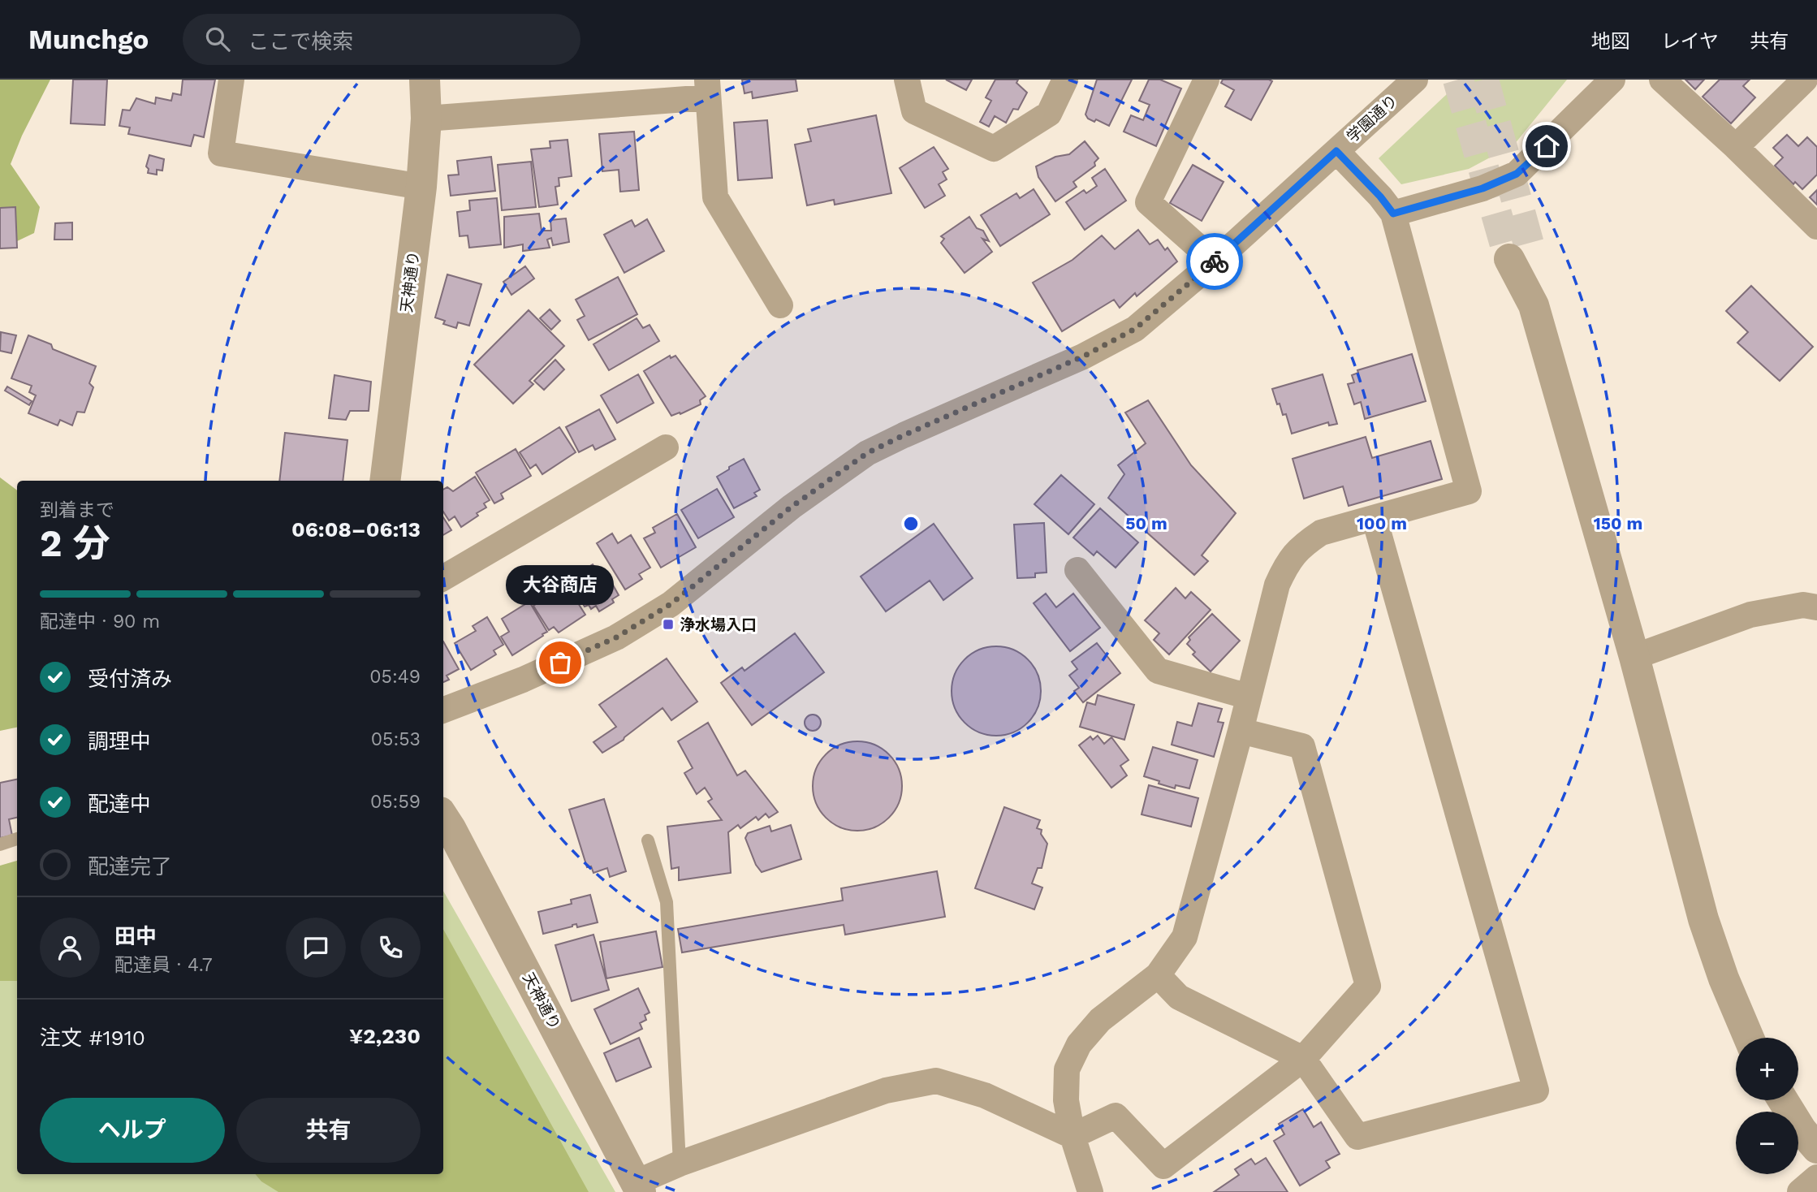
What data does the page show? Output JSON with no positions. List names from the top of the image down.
{
  "streets": {
    "street": ["学園通り", "天神通り"]
  },
  "places": {
    "transit": ["浄水場入口"],
    "other": ["大谷商店"]
  },
  "page": {
    "header": "Munchgo",
    "search": "ここで検索",
    "nav": ["地図", "レイヤ", "共有"],
    "heading": ["2 分", "到着まで", "06:08–06:13"],
    "panel": [
      "田中",
      "配達員 · 4.7",
      "注文 #1910",
      "¥2,230"
    ],
    "bubble": "大谷商店",
    "bar": "配達中 · 90 m",
    "list": [
      ["受付済み", "05:49"],
      ["調理中", "05:53"],
      ["配達中", "05:59"],
      "配達完了"
    ],
    "map_buttons": ["+", "−"],
    "buttons": ["ヘルプ", "共有"]
  },
  "rings": ["50 m", "100 m", "150 m"]
}
